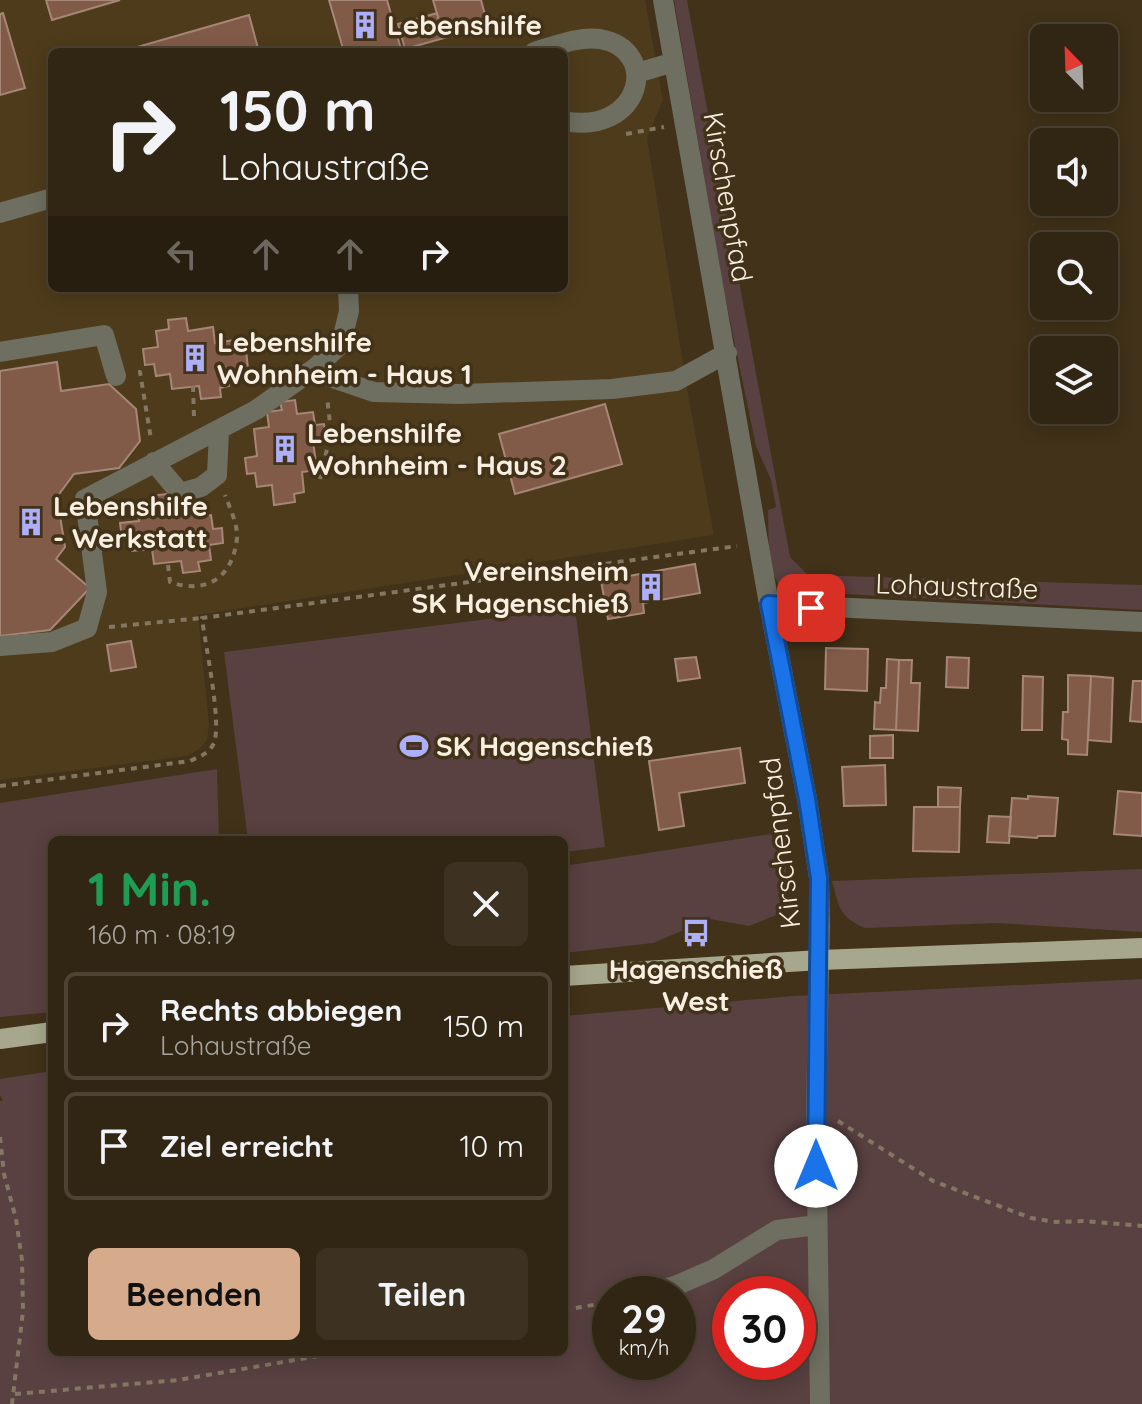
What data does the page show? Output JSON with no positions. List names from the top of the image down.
{
  "streets": {
    "street": ["Kirschenpfad", "Lohaustraße"]
  },
  "crossings": [
    ["Kirschenpfad", "Lohaustraße"]
  ],
  "places": {
    "building": [
      "Lebenshilfe",
      "Lebenshilfe Wohnheim - Haus 1",
      "Lebenshilfe Wohnheim - Haus 2",
      "Lebenshilfe - Werkstatt",
      "Vereinsheim SK Hagenschieß"
    ],
    "sports": ["SK Hagenschieß"],
    "bus stop": ["Hagenschieß West"]
  },
  "north": "top left",
  "page": {
    "turn": ["150 m", "Lohaustraße"],
    "heading": ["1 Min.", "160 m · 08:19"],
    "list": [
      {
        "name": "Rechts abbiegen",
        "note": "Lohaustraße",
        "value": "150 m"
      },
      {
        "name": "Ziel erreicht",
        "value": "10 m"
      }
    ],
    "buttons": ["Beenden", "Teilen"],
    "speed": "29 km/h",
    "limit": "30"
  }
}
